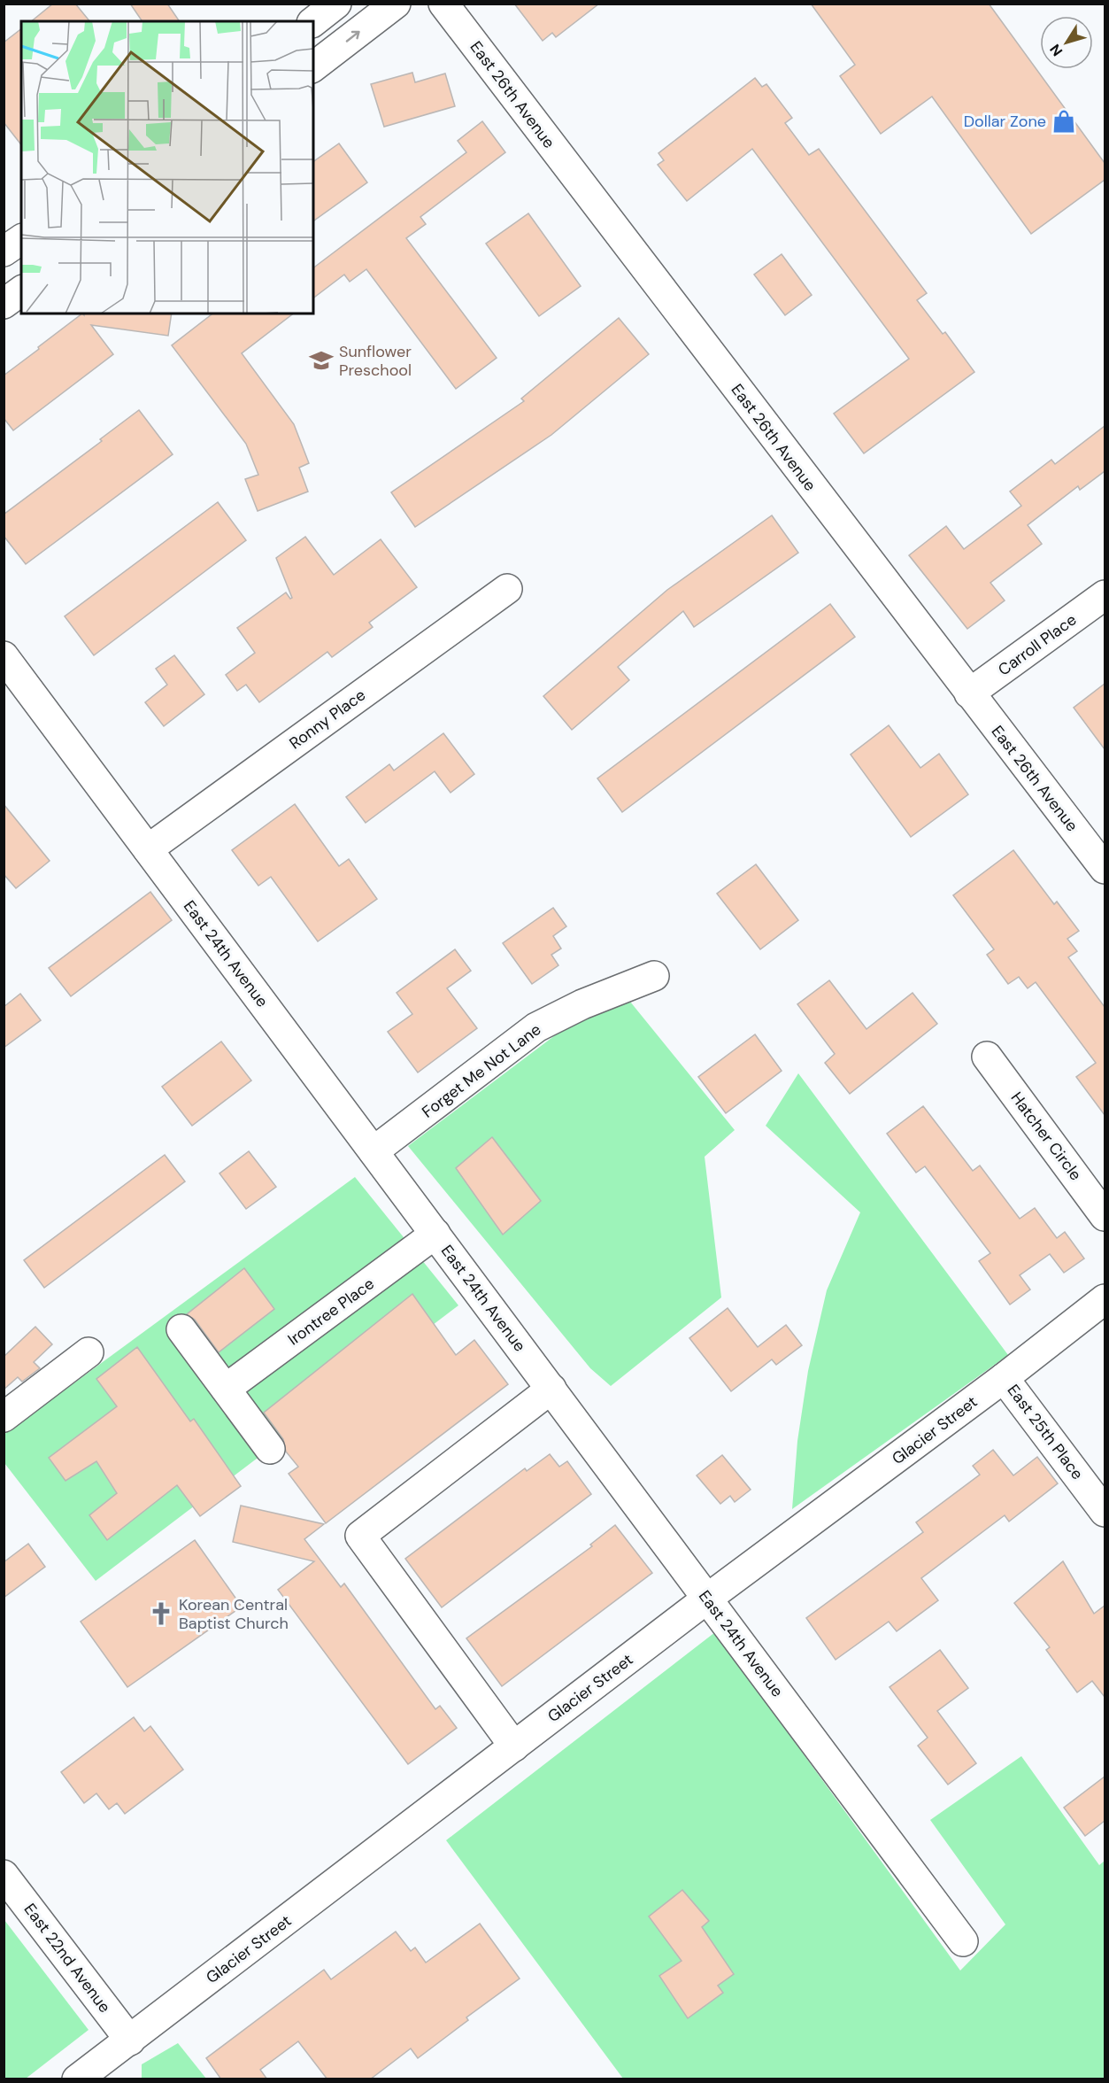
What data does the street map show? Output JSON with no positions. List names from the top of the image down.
{
  "streets": {
    "street": [
      "East 26th Avenue",
      "Carroll Place",
      "Ronny Place",
      "East 24th Avenue",
      "Forget Me Not Lane",
      "Hatcher Circle",
      "Irontree Place",
      "Glacier Street",
      "East 25th Place",
      "East 22nd Avenue"
    ]
  },
  "crossings": [
    ["East 26th Avenue", "Carroll Place"],
    ["Ronny Place", "East 24th Avenue"],
    ["East 24th Avenue", "Forget Me Not Lane"],
    ["East 24th Avenue", "Irontree Place"],
    ["East 24th Avenue", "Glacier Street"],
    ["Glacier Street", "East 25th Place"],
    ["Glacier Street", "East 22nd Avenue"]
  ],
  "places": {
    "shop": ["Dollar Zone"],
    "school or university": ["Sunflower Preschool"],
    "church": ["Korean Central Baptist Church"]
  },
  "north": "bottom left"
}
